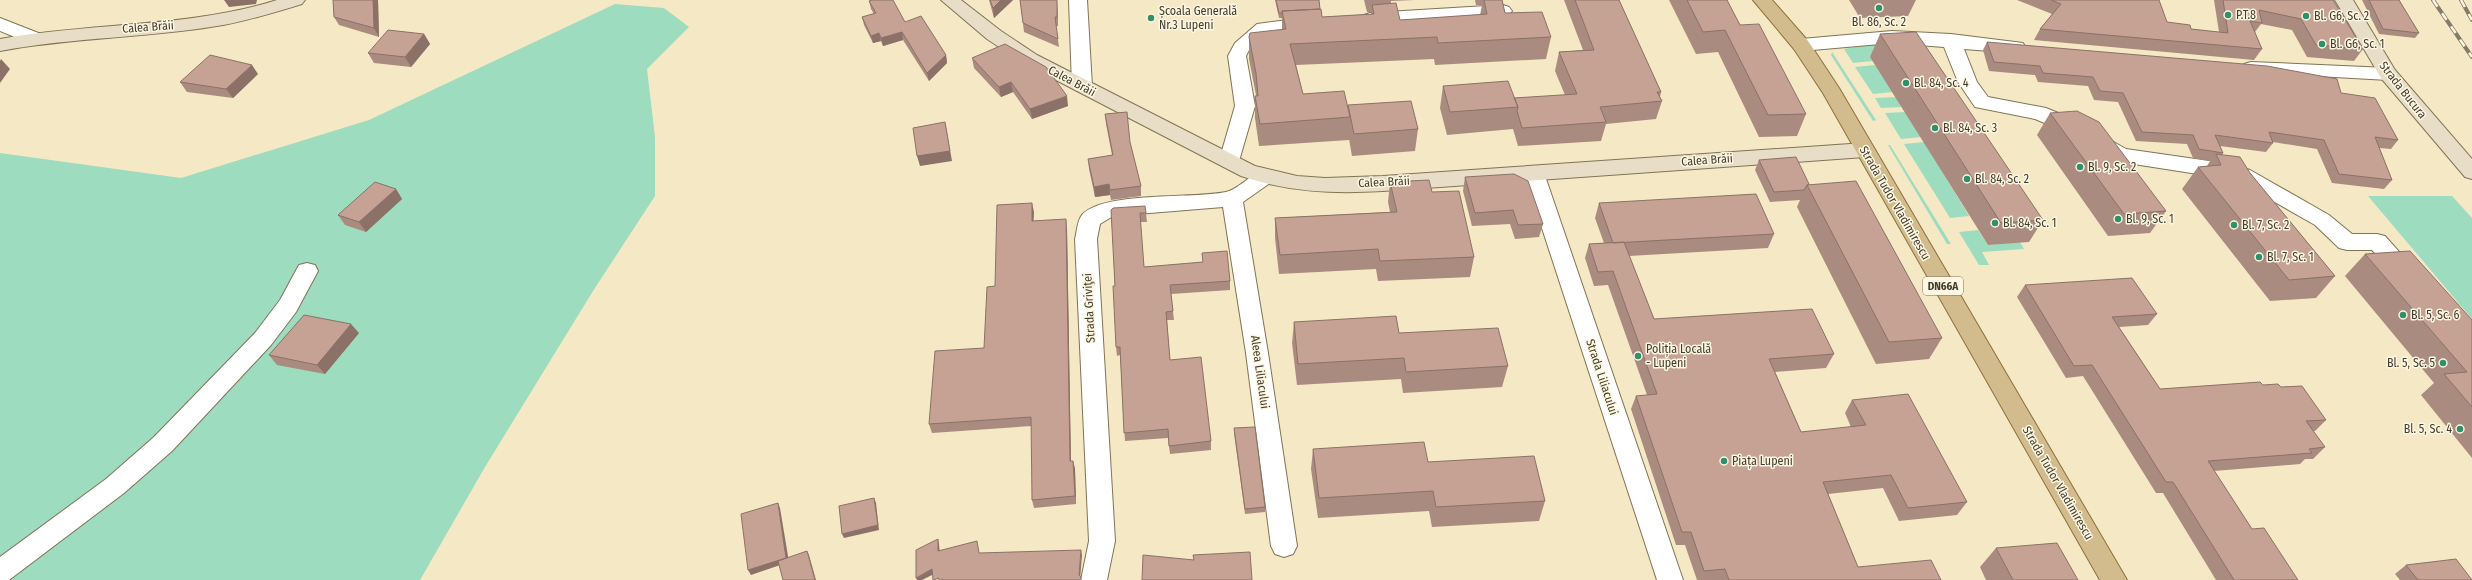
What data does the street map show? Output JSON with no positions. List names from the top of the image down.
{
  "streets": {
    "main road": [
      "Calea Brăii",
      "Strada Bucura",
      "Strada Tudor Vladimirescu",
      "DN66A"
    ],
    "street": ["Strada Griviţei", "Aleea Liliacului", "Strada Liliacului"]
  },
  "crossings": [
    ["Calea Brăii", "Strada Tudor Vladimirescu"],
    ["Calea Brăii", "Strada Griviţei"],
    ["Calea Brăii", "Strada Liliacului"],
    ["Strada Griviţei", "Aleea Liliacului"]
  ],
  "places": [
    "Bl. 86, Sc. 2",
    "P.T.8",
    "Bl. G6, Sc. 2",
    "Școala Generală Nr.3 Lupeni",
    "Bl. G6, Sc. 1",
    "Bl. 84, Sc. 4",
    "Bl. 84, Sc. 3",
    "Bl. 9, Sc. 2",
    "Bl. 84, Sc. 2",
    "Bl. 9, Sc. 1",
    "Bl. 84, Sc. 1",
    "Bl. 7, Sc. 2",
    "Bl. 7, Sc. 1",
    "Bl. 5, Sc. 6",
    "Poliția Locală - Lupeni",
    "Bl. 5, Sc. 5",
    "Bl. 5, Sc. 4",
    "Piața Lupeni"
  ]
}
